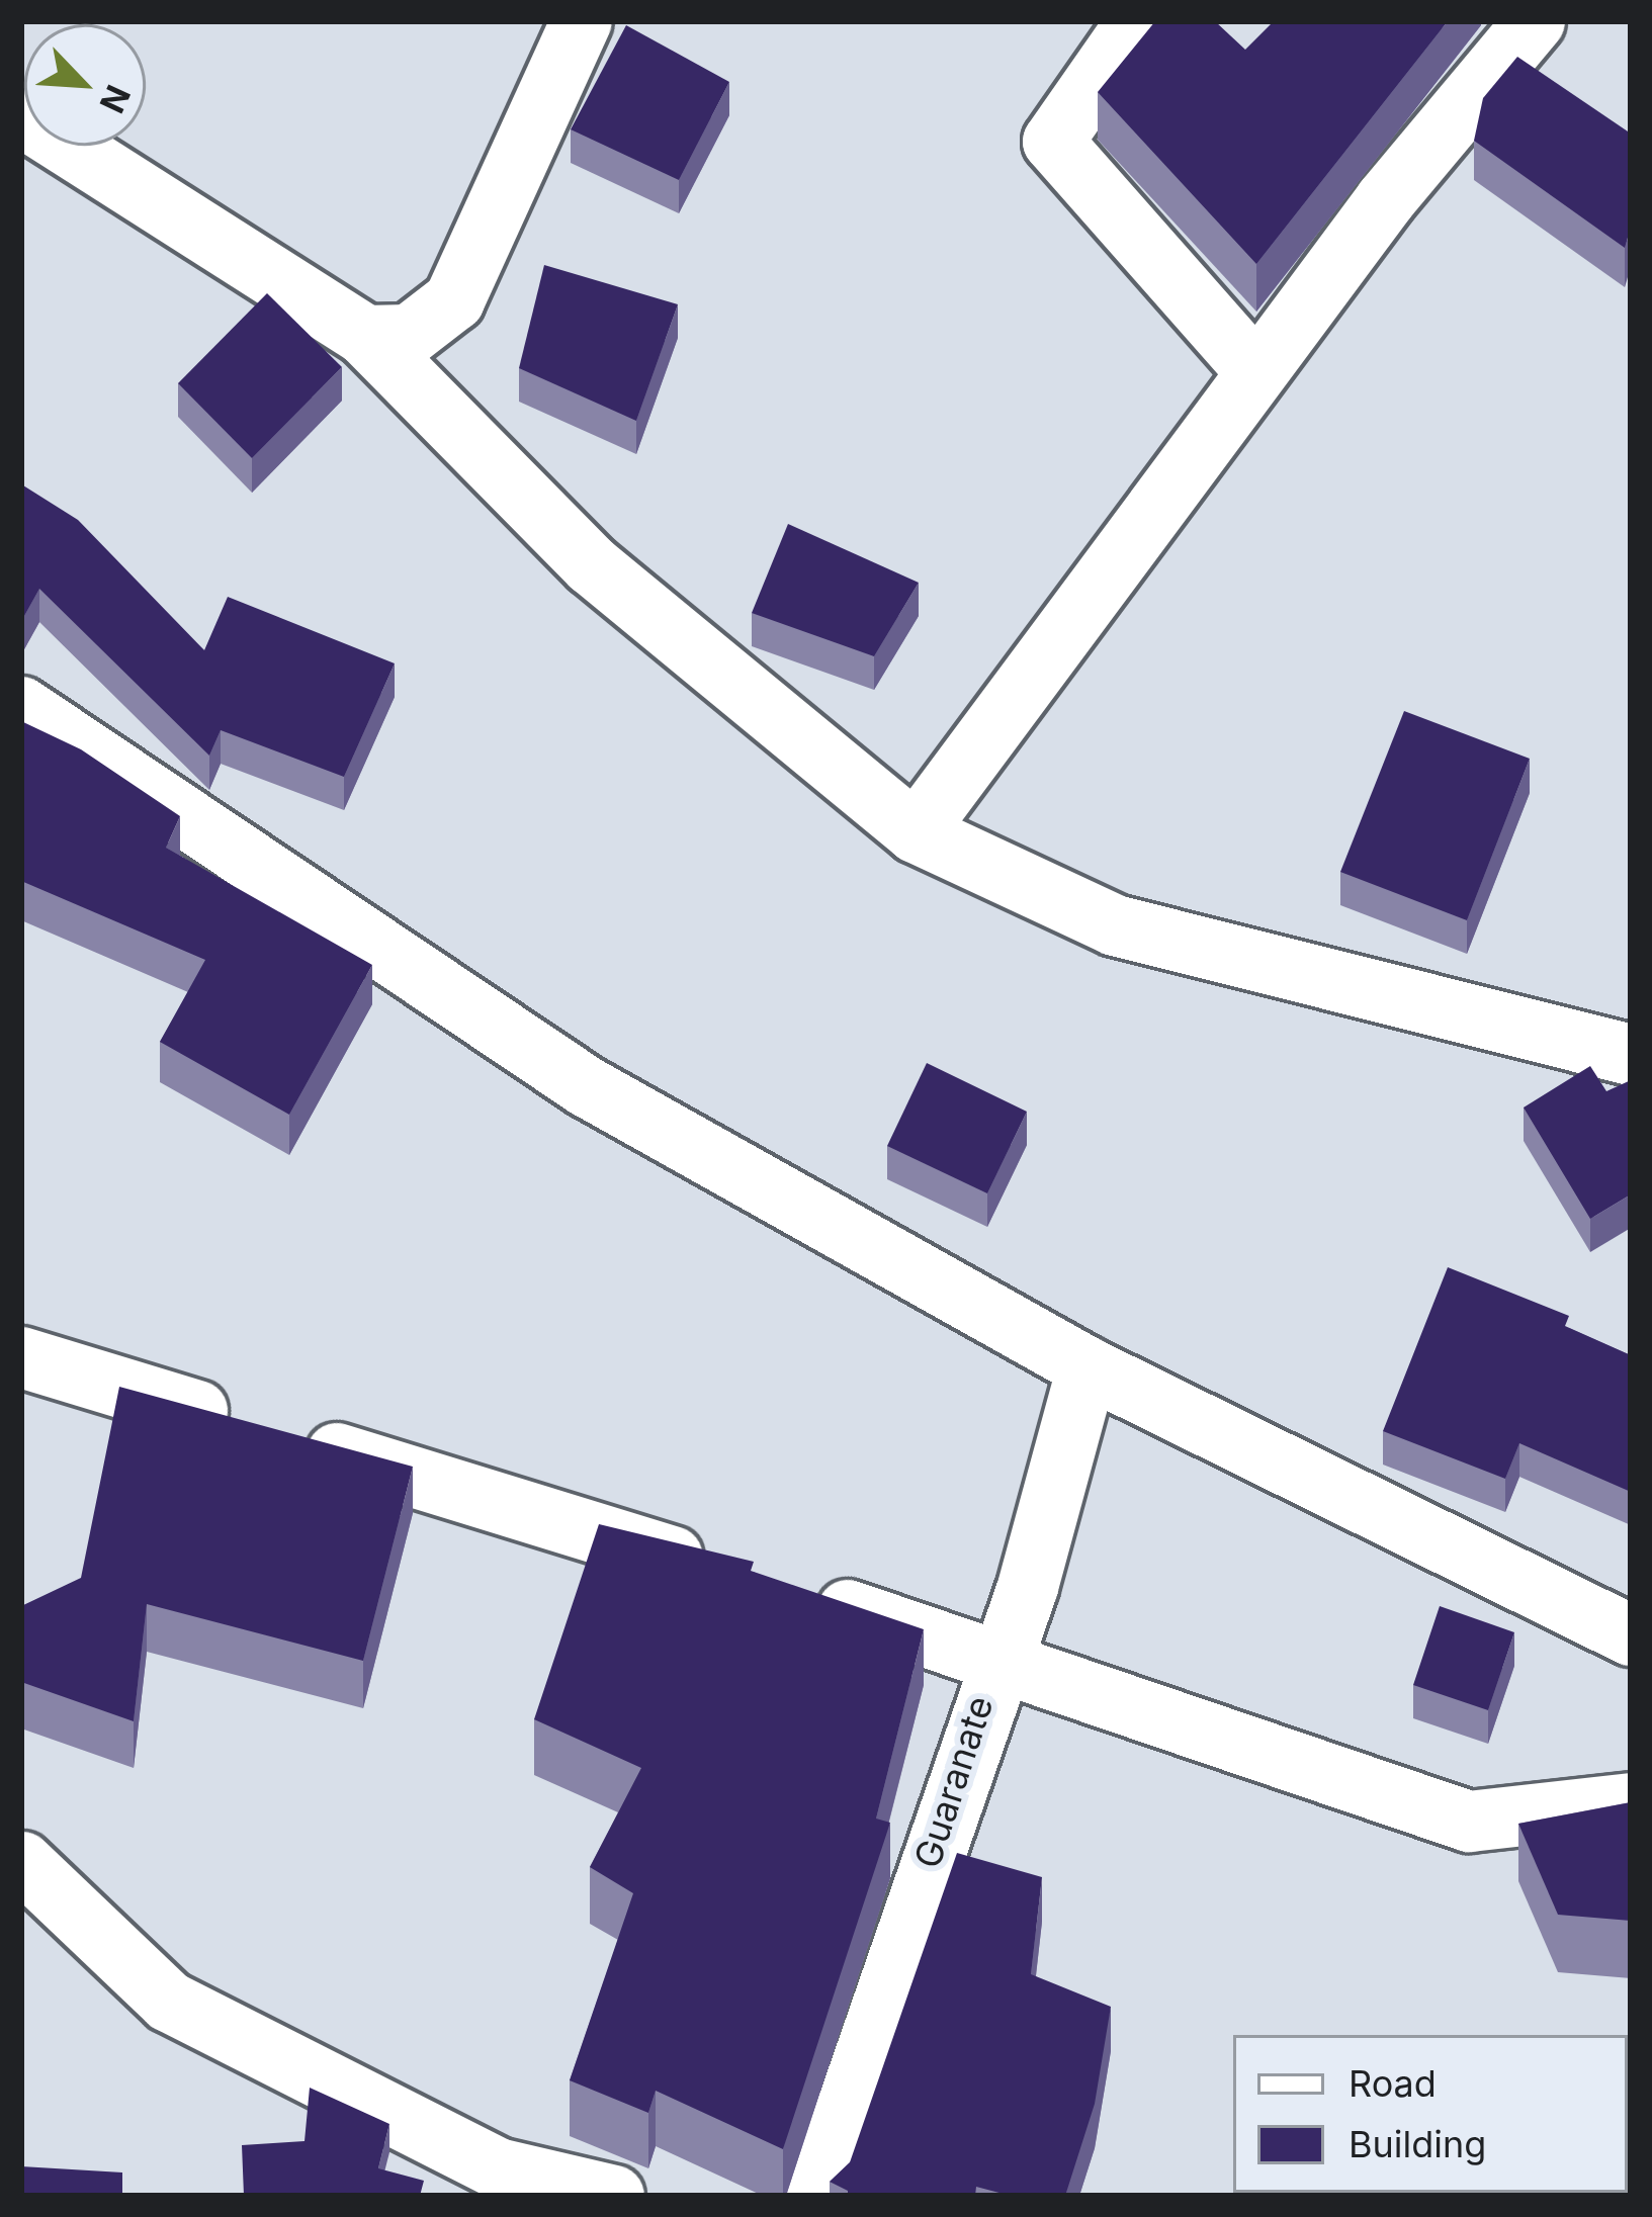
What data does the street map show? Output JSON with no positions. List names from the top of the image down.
{
  "streets": {
    "street": ["Guaranate"]
  },
  "legend": ["Road", "Building"],
  "north": "bottom right"
}
